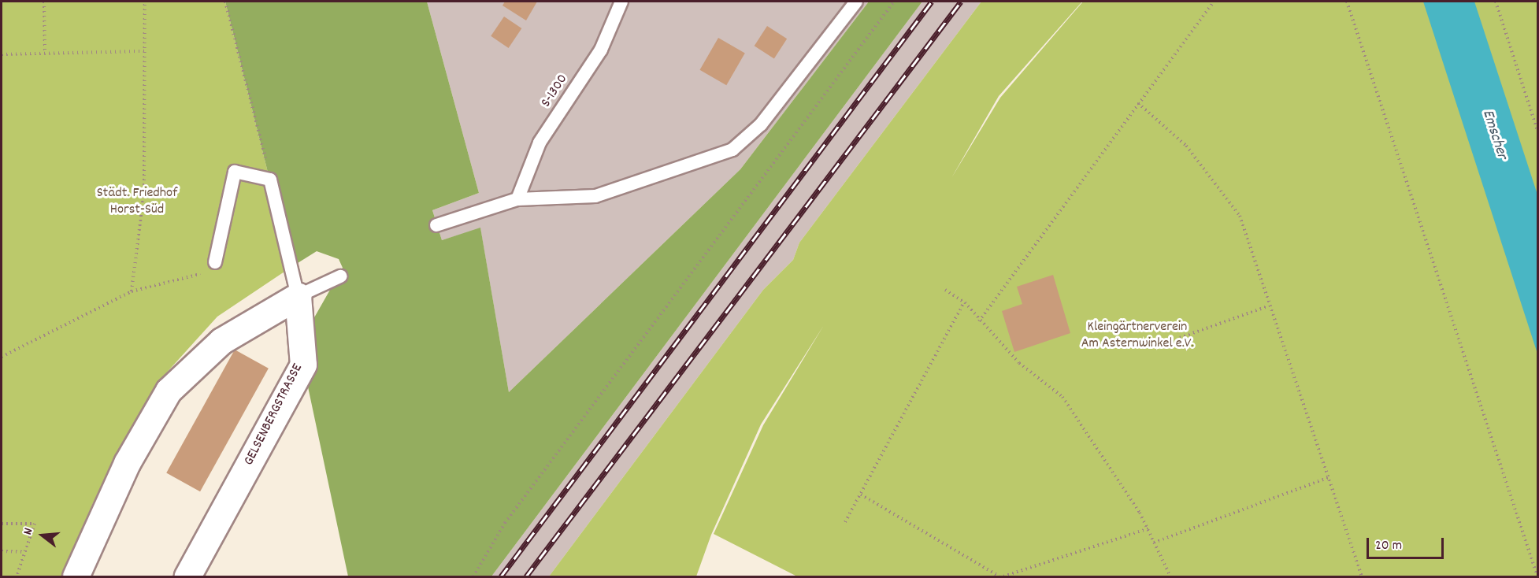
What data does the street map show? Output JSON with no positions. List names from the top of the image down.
{
  "streets": {
    "street": ["GELSENBERGSTRASSE"],
    "lane": ["S-1300"]
  },
  "water": ["Emscher"],
  "parks": ["Städt. Friedhof Horst-Süd", "Kleingärtnerverein Am Asternwinkel e.V."],
  "scale_bar": "20 m",
  "north": "left"
}
